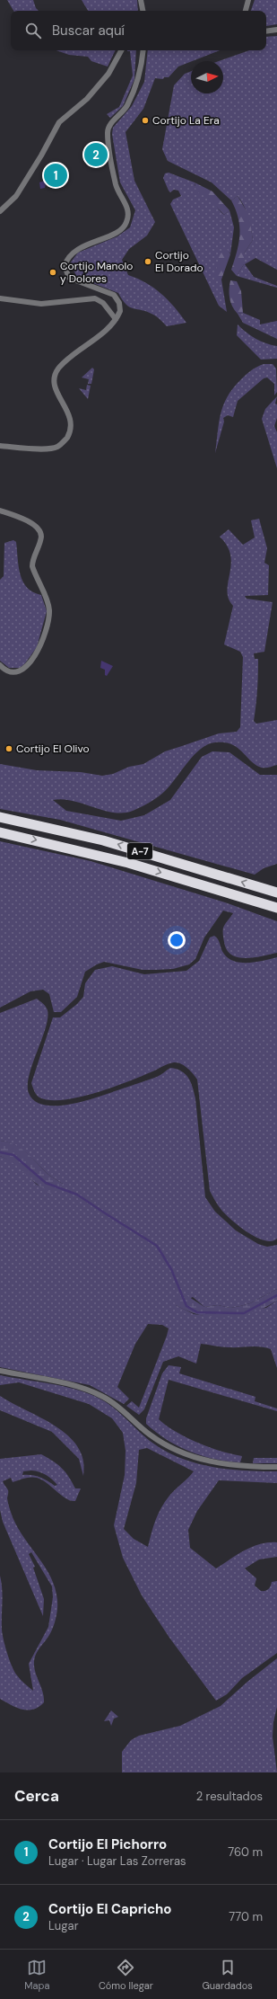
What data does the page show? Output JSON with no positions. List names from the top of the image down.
{
  "streets": {
    "highway": ["A-7"]
  },
  "places": [
    "Cortijo La Era",
    "Cortijo El Dorado",
    "Cortijo Manolo y Dolores",
    "Cortijo El Olivo"
  ],
  "north": "right",
  "page": {
    "search": "Buscar aquí",
    "pins": ["2", "1"],
    "heading": ["Cerca", "2 resultados"],
    "list": [
      {
        "mark": "1",
        "name": "Cortijo El Pichorro",
        "note": "Lugar · Lugar Las Zorreras",
        "value": "760 m"
      },
      {
        "mark": "2",
        "name": "Cortijo El Capricho",
        "note": "Lugar",
        "value": "770 m"
      }
    ],
    "nav": ["Mapa", "Cómo llegar", "Guardados"]
  }
}
